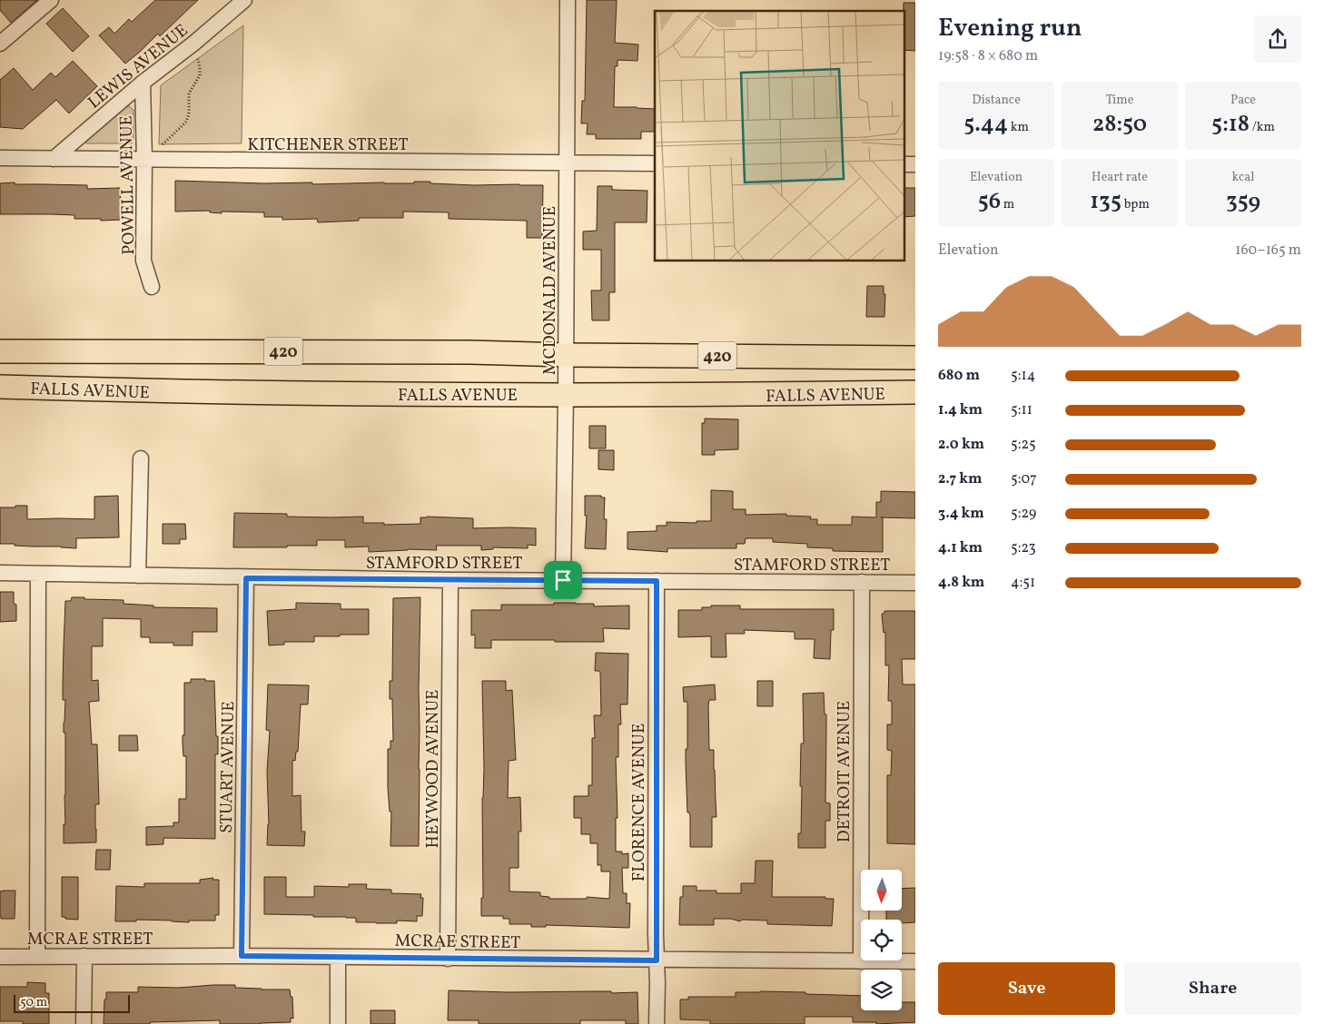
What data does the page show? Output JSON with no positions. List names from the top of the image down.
{
  "streets": {
    "highway": ["420", "FALLS AVENUE"],
    "street": [
      "LEWIS AVENUE",
      "KITCHENER STREET",
      "POWELL AVENUE",
      "MCDONALD AVENUE",
      "STAMFORD STREET",
      "STUART AVENUE",
      "HEYWOOD AVENUE",
      "DETROIT AVENUE",
      "FLORENCE AVENUE",
      "MCRAE STREET"
    ]
  },
  "crossings": [
    ["LEWIS AVENUE", "KITCHENER STREET"],
    ["LEWIS AVENUE", "POWELL AVENUE"],
    ["KITCHENER STREET", "POWELL AVENUE"],
    ["KITCHENER STREET", "MCDONALD AVENUE"],
    ["MCDONALD AVENUE", "FALLS AVENUE"],
    ["MCDONALD AVENUE", "STAMFORD STREET"],
    ["STAMFORD STREET", "STUART AVENUE"],
    ["STAMFORD STREET", "HEYWOOD AVENUE"],
    ["STAMFORD STREET", "DETROIT AVENUE"],
    ["STAMFORD STREET", "FLORENCE AVENUE"],
    ["STUART AVENUE", "MCRAE STREET"],
    ["HEYWOOD AVENUE", "MCRAE STREET"],
    ["DETROIT AVENUE", "MCRAE STREET"],
    ["FLORENCE AVENUE", "MCRAE STREET"]
  ],
  "scale_bar": "50 m",
  "north": "bottom",
  "page": {
    "heading": ["Evening run", "19:58 · 8 × 680 m"],
    "stats": [
      ["Distance", "5.44 km"],
      ["Time", "28:50"],
      ["Pace", "5:18 /km"],
      ["Elevation", "56 m"],
      ["Heart rate", "135 bpm"],
      ["kcal", "359"]
    ],
    "chart": ["Elevation", "160–165 m"],
    "list": [
      {
        "name": "680 m",
        "note": "5:14"
      },
      {
        "name": "1.4 km",
        "note": "5:11"
      },
      {
        "name": "2.0 km",
        "note": "5:25"
      },
      {
        "name": "2.7 km",
        "note": "5:07"
      },
      {
        "name": "3.4 km",
        "note": "5:29"
      },
      {
        "name": "4.1 km",
        "note": "5:23"
      },
      {
        "name": "4.8 km",
        "note": "4:51"
      }
    ],
    "buttons": ["Save", "Share"],
    "scale": "50 m"
  }
}
